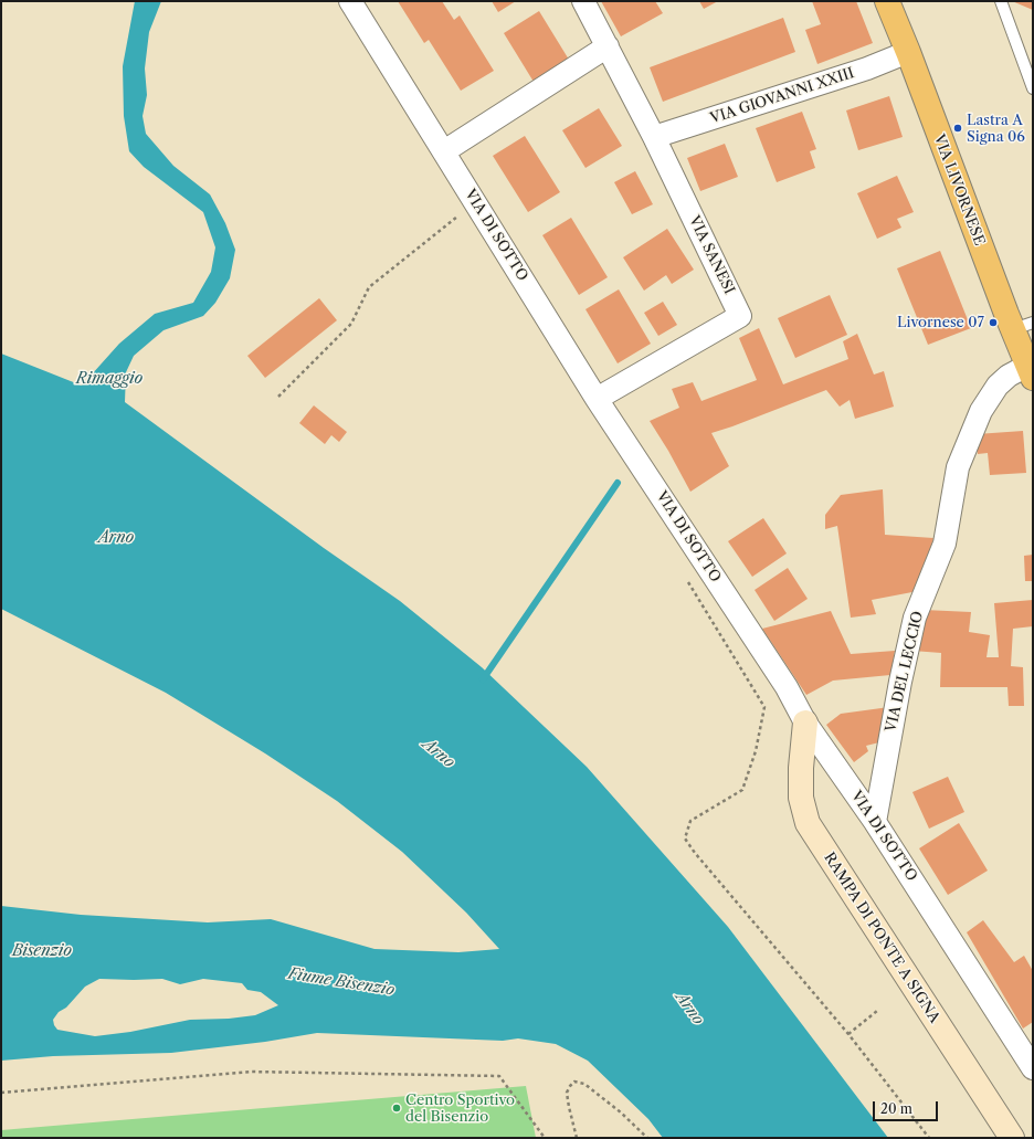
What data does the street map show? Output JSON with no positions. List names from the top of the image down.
{
  "streets": {
    "main road": ["VIA LIVORNESE", "RAMPA DI PONTE A SIGNA"],
    "street": [
      "VIA GIOVANNI XXIII",
      "VIA DI SOTTO",
      "VIA SANESI",
      "VIA DEL LECCIO"
    ]
  },
  "crossings": [
    ["VIA GIOVANNI XXIII", "VIA LIVORNESE"],
    ["VIA GIOVANNI XXIII", "VIA SANESI"],
    ["VIA LIVORNESE", "VIA DEL LECCIO"],
    ["VIA DI SOTTO", "VIA SANESI"],
    ["VIA DI SOTTO", "VIA DEL LECCIO"],
    ["VIA DI SOTTO", "RAMPA DI PONTE A SIGNA"]
  ],
  "water": [
    "Rimaggio",
    "Arno",
    "Bisenzio",
    "Fiume Bisenzio"
  ],
  "places": ["Lastra A Signa 06", "Livornese 07", "Centro Sportivo del Bisenzio"],
  "scale_bar": "20 m"
}
